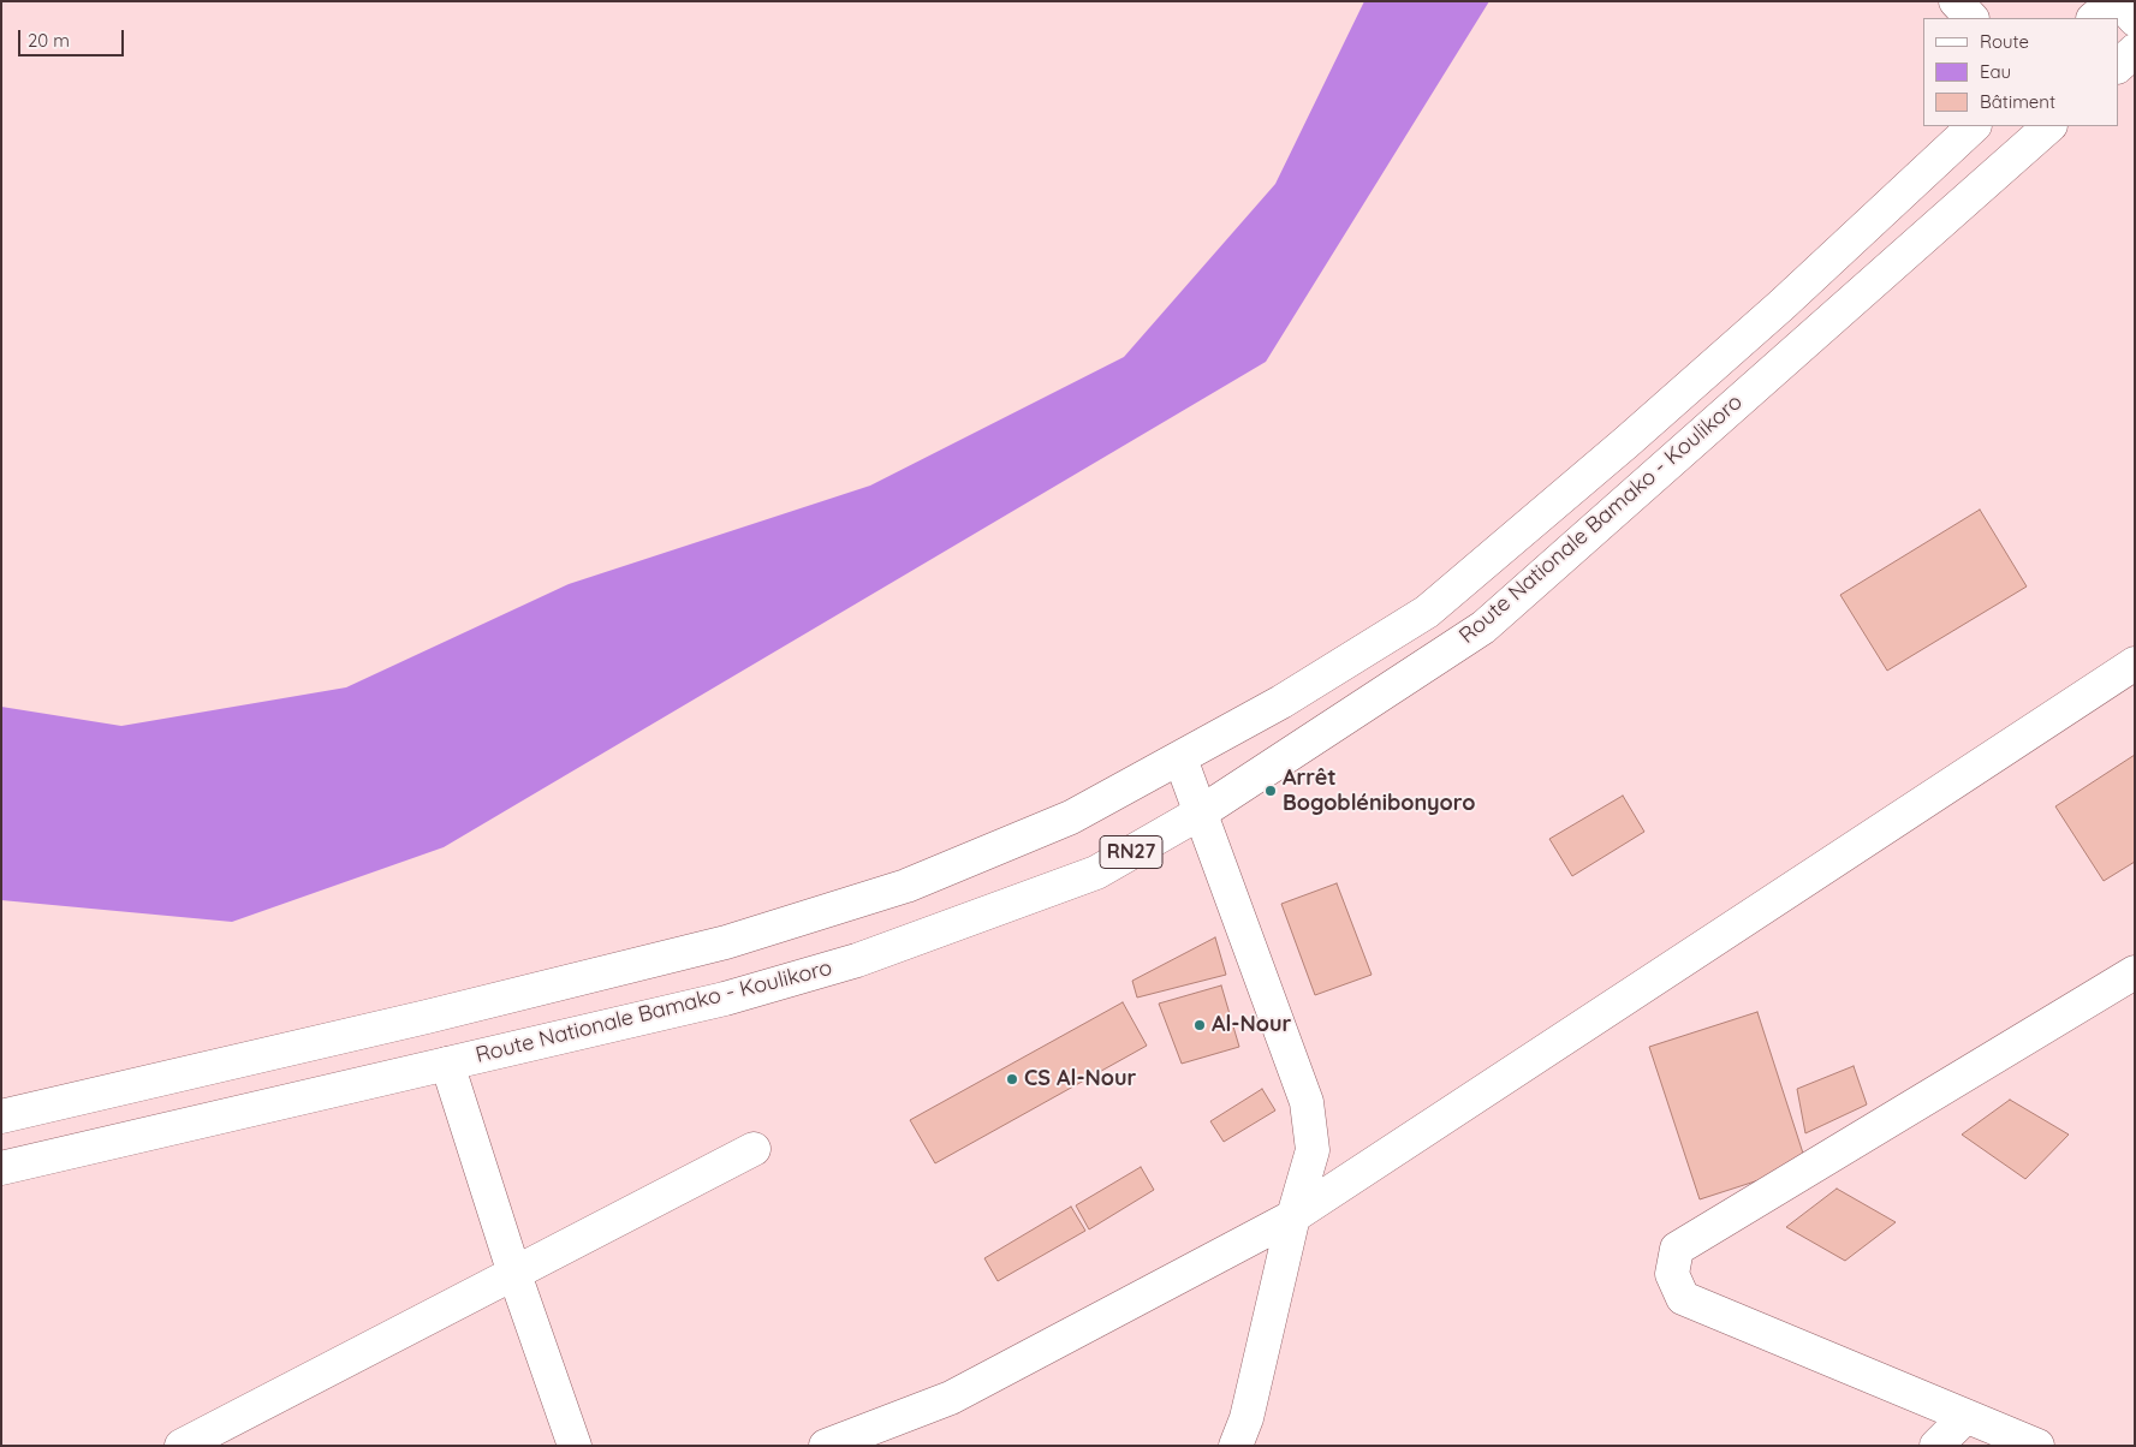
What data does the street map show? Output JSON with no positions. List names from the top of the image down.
{
  "streets": {
    "main road": ["Route Nationale Bamako - Koulikoro", "RN27"]
  },
  "places": ["Arrêt Bogoblénibonyoro", "Al-Nour", "CS Al-Nour"],
  "legend": ["Route", "Eau", "Bâtiment"],
  "scale_bar": "20 m"
}
